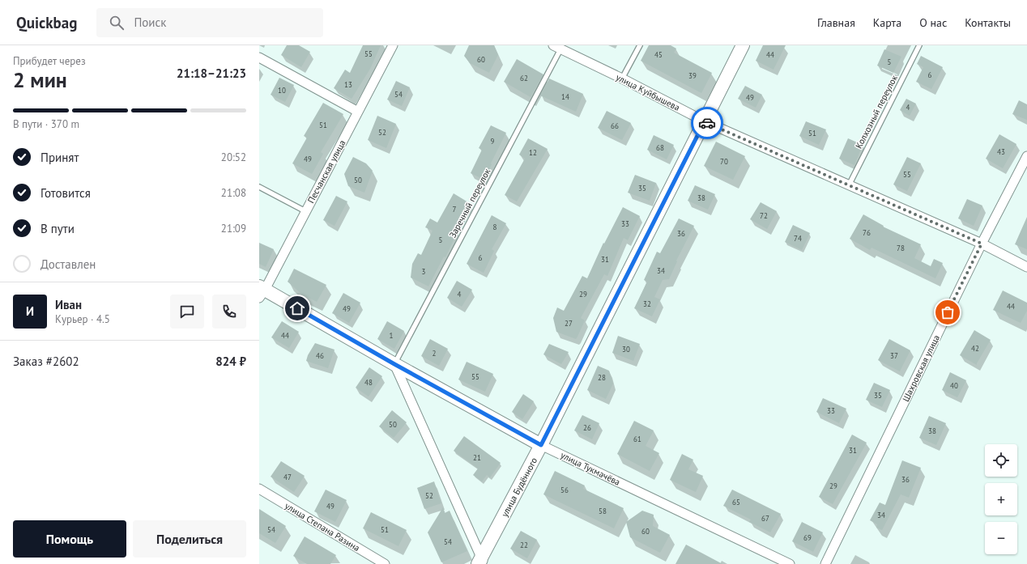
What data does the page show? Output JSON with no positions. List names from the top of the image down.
{
  "streets": {
    "street": [
      "улица Куйбышева",
      "Песчанская улица",
      "Шахровская улица",
      "улица Тукмачёва",
      "улица Будённого",
      "улица Степана Разина"
    ],
    "lane": ["Колхозный переулок", "Заречный переулок"]
  },
  "crossings": [
    ["улица Куйбышева", "Колхозный переулок"],
    ["улица Куйбышева", "Заречный переулок"],
    ["улица Куйбышева", "Шахровская улица"],
    ["улица Куйбышева", "улица Будённого"],
    ["Песчанская улица", "улица Тукмачёва"],
    ["Заречный переулок", "улица Тукмачёва"],
    ["улица Тукмачёва", "улица Будённого"]
  ],
  "house_numbers": [
    "55",
    "45",
    "44",
    "60",
    "5",
    "6",
    "39",
    "62",
    "13",
    "10",
    "54",
    "14",
    "49",
    "4",
    "51",
    "66",
    "52",
    "51",
    "9",
    "68",
    "43",
    "12",
    "49",
    "70",
    "55",
    "50",
    "35",
    "38",
    "7",
    "72",
    "33",
    "8",
    "76",
    "36",
    "74",
    "5",
    "78",
    "6",
    "31",
    "34",
    "3",
    "4",
    "29",
    "32",
    "44",
    "49",
    "27",
    "44",
    "1",
    "42",
    "30",
    "2",
    "46",
    "37",
    "55",
    "28",
    "48",
    "40",
    "35",
    "33",
    "50",
    "26",
    "38",
    "61",
    "31",
    "21",
    "47",
    "36",
    "29",
    "56",
    "52",
    "65",
    "49",
    "58",
    "34",
    "67",
    "54",
    "51",
    "60",
    "69",
    "54",
    "22"
  ],
  "page": {
    "header": "Quickbag",
    "search": "Поиск",
    "nav": [
      "Главная",
      "Карта",
      "О нас",
      "Контакты"
    ],
    "heading": ["2 мин", "Прибудет через", "21:18–21:23"],
    "panel": [
      "Иван",
      "Курьер · 4.5",
      "Заказ #2602",
      "824 ₽"
    ],
    "bar": "В пути · 370 m",
    "list": [
      ["Принят", "20:52"],
      ["Готовится", "21:08"],
      ["В пути", "21:09"],
      "Доставлен"
    ],
    "round": "И",
    "map_buttons": ["+", "−"],
    "buttons": ["Помощь", "Поделиться"]
  }
}
